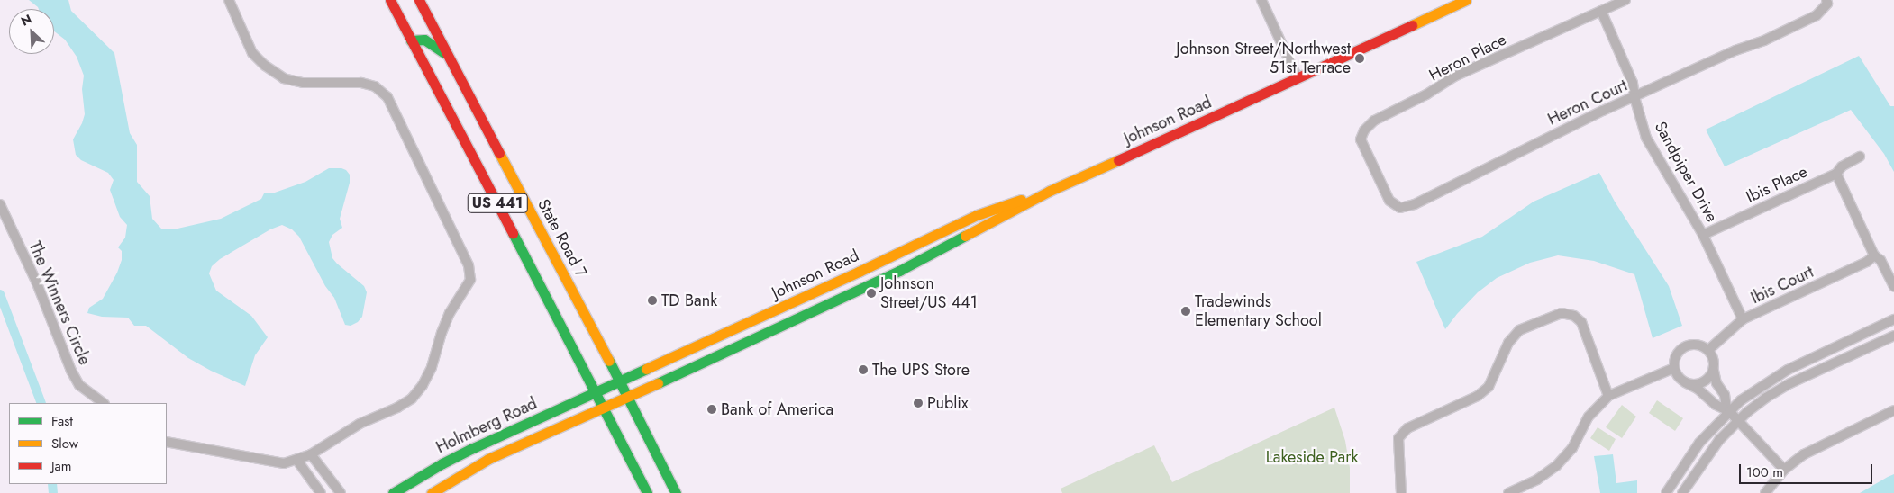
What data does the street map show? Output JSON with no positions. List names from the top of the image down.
{
  "streets": {
    "street": [
      "Heron Place",
      "Heron Court",
      "Johnson Road",
      "Sandpiper Drive",
      "Ibis Place",
      "US 441",
      "State Road 7",
      "Ibis Court",
      "The Winners Circle",
      "Holmberg Road"
    ]
  },
  "crossings": [
    ["Heron Place", "Heron Court"],
    ["Heron Place", "Sandpiper Drive"],
    ["Heron Court", "Sandpiper Drive"],
    ["Johnson Road", "US 441"],
    ["Johnson Road", "State Road 7"],
    ["Johnson Road", "Holmberg Road"],
    ["Sandpiper Drive", "Ibis Place"],
    ["Sandpiper Drive", "Ibis Court"],
    ["US 441", "Holmberg Road"]
  ],
  "parks": ["Lakeside Park"],
  "places": [
    "Johnson Street/Northwest 51st Terrace",
    "Johnson Street/US 441",
    "TD Bank",
    "Tradewinds Elementary School",
    "The UPS Store",
    "Publix",
    "Bank of America"
  ],
  "legend": ["Fast", "Slow", "Jam"],
  "scale_bar": "100 m",
  "north": "top left"
}
